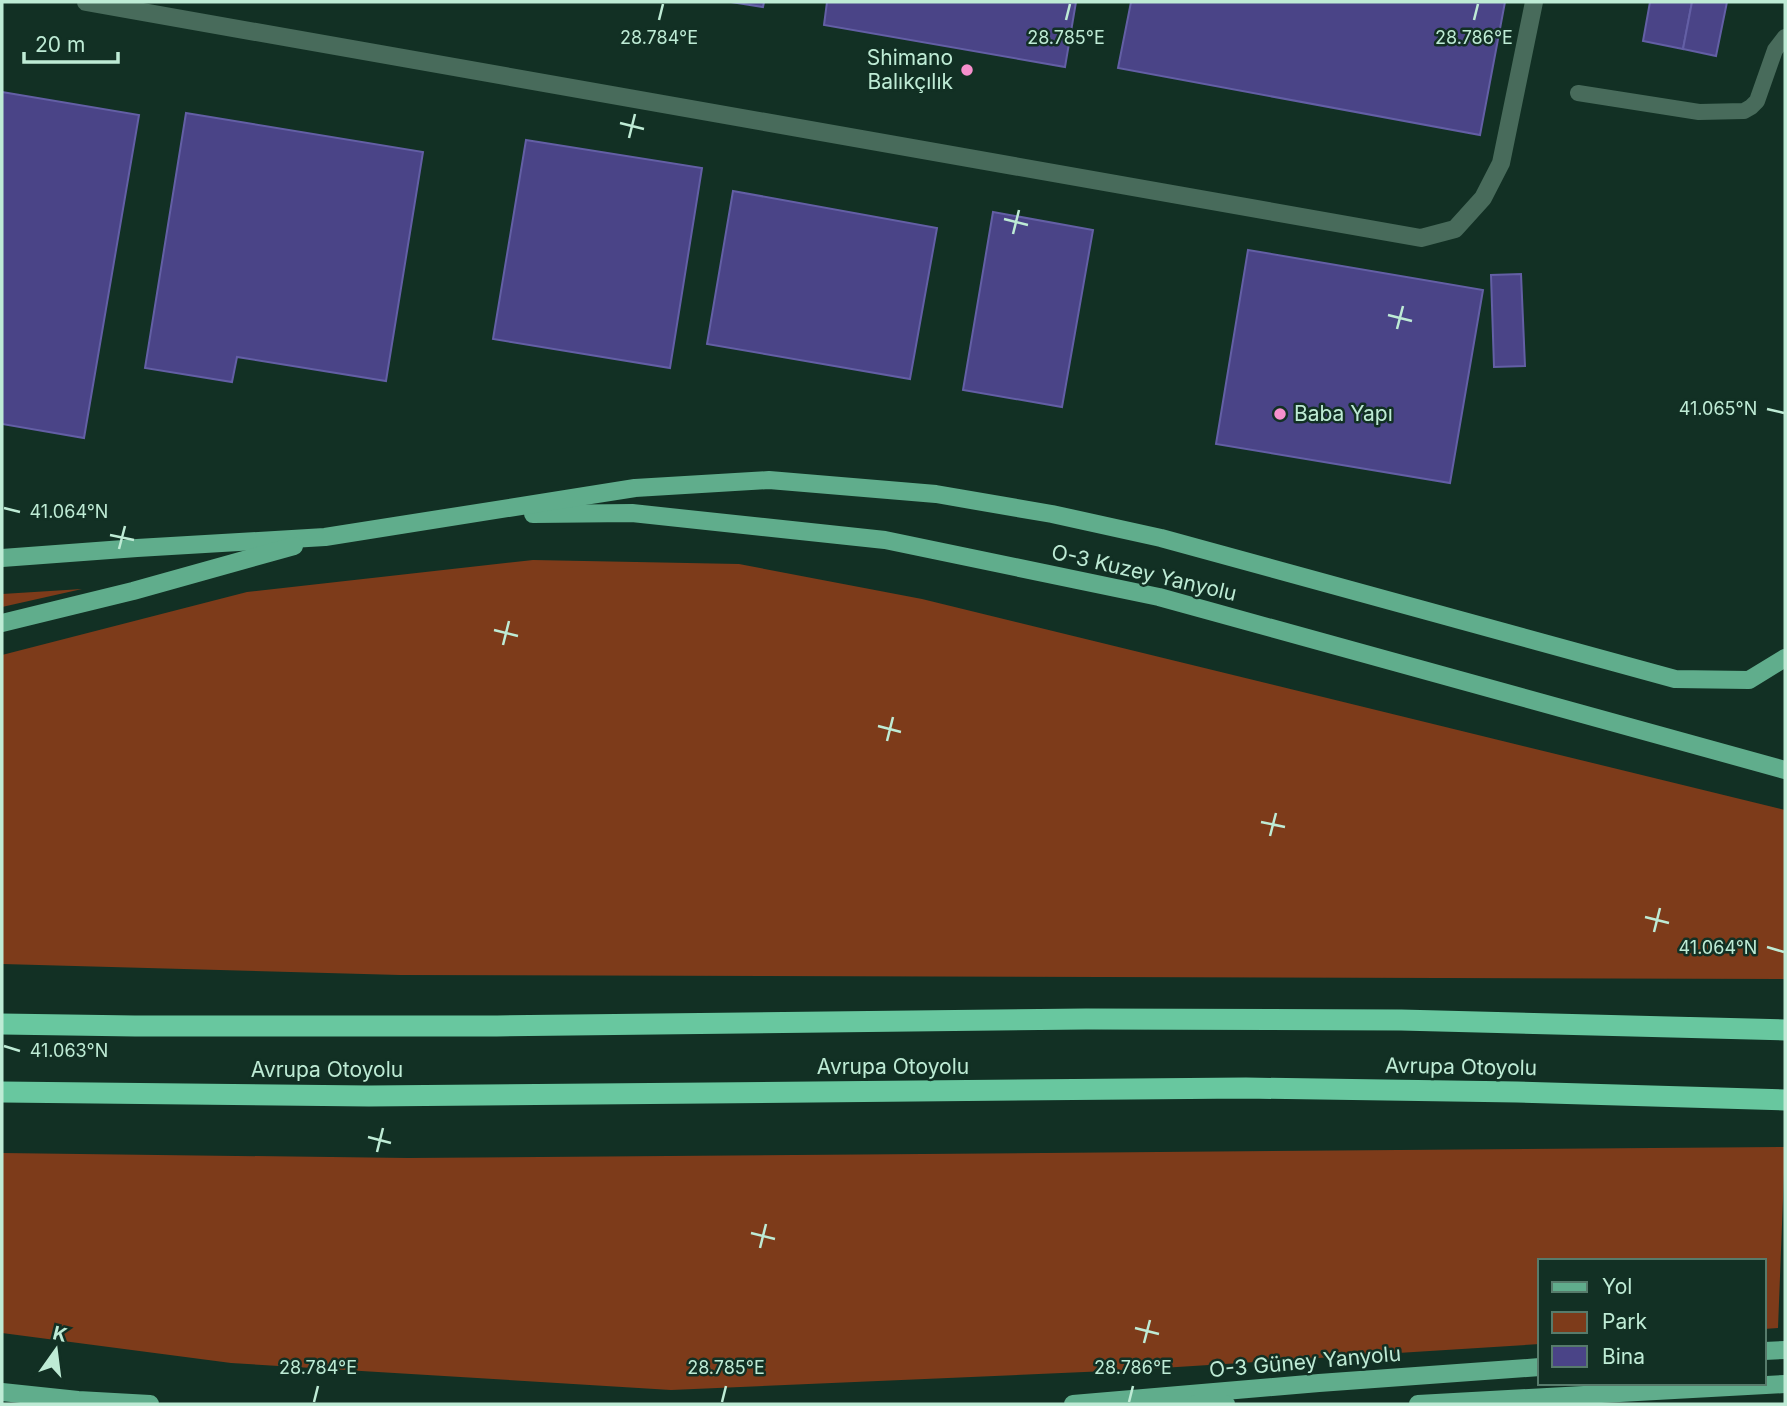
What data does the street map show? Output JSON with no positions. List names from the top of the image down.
{
  "streets": {
    "highway": ["Avrupa Otoyolu"],
    "main road": ["O-3 Kuzey Yanyolu", "O-3 Güney Yanyolu"]
  },
  "places": ["Shimano Balıkçılık", "Baba Yapı"],
  "legend": ["Yol", "Park", "Bina"],
  "scale_bar": "20 m",
  "north": "top",
  "coordinates": [
    "28.784°E",
    "28.785°E",
    "28.786°E",
    "41.065°N",
    "41.064°N",
    "41.063°N"
  ]
}
